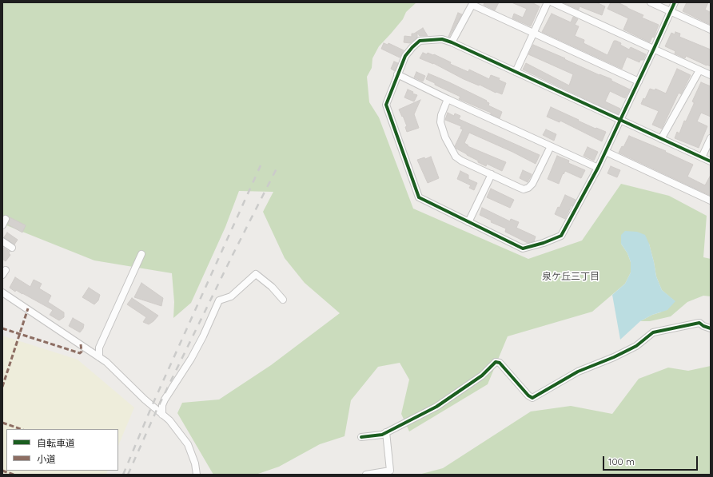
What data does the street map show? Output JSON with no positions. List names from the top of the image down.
{
  "districts": ["泉ケ丘三丁目"],
  "legend": ["自転車道", "小道"],
  "scale_bar": "100 m"
}
